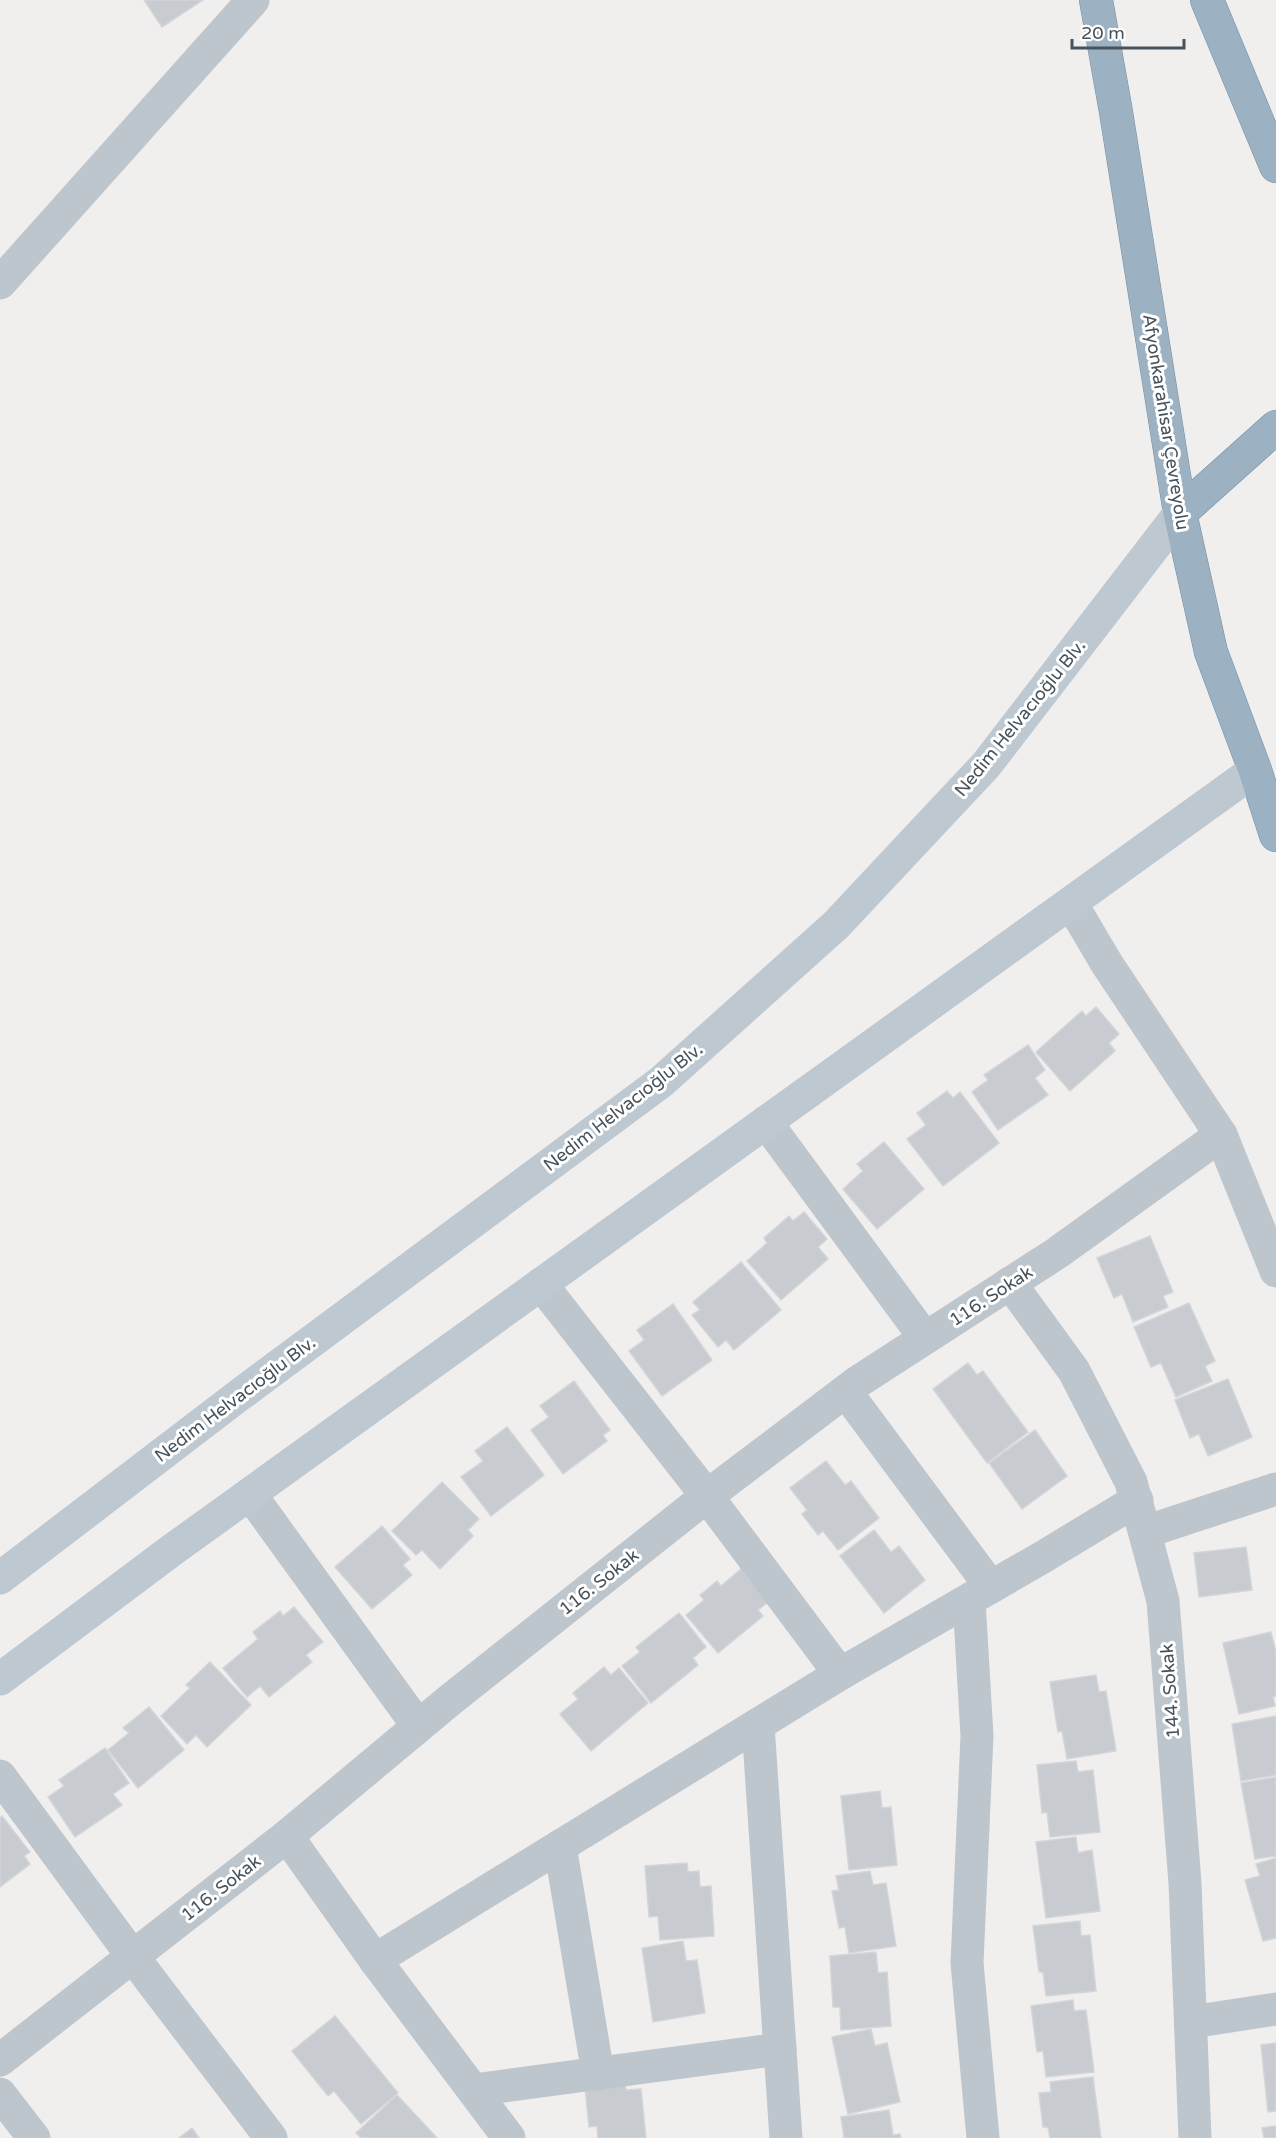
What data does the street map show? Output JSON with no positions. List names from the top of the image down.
{
  "streets": {
    "highway": ["Afyonkarahisar Çevreyolu"],
    "main road": ["Nedim Helvacıoğlu Blv."],
    "street": ["116. Sokak", "144. Sokak"]
  },
  "crossings": [
    ["Afyonkarahisar Çevreyolu", "Nedim Helvacıoğlu Blv."],
    ["116. Sokak", "144. Sokak"]
  ],
  "scale_bar": "20 m"
}
